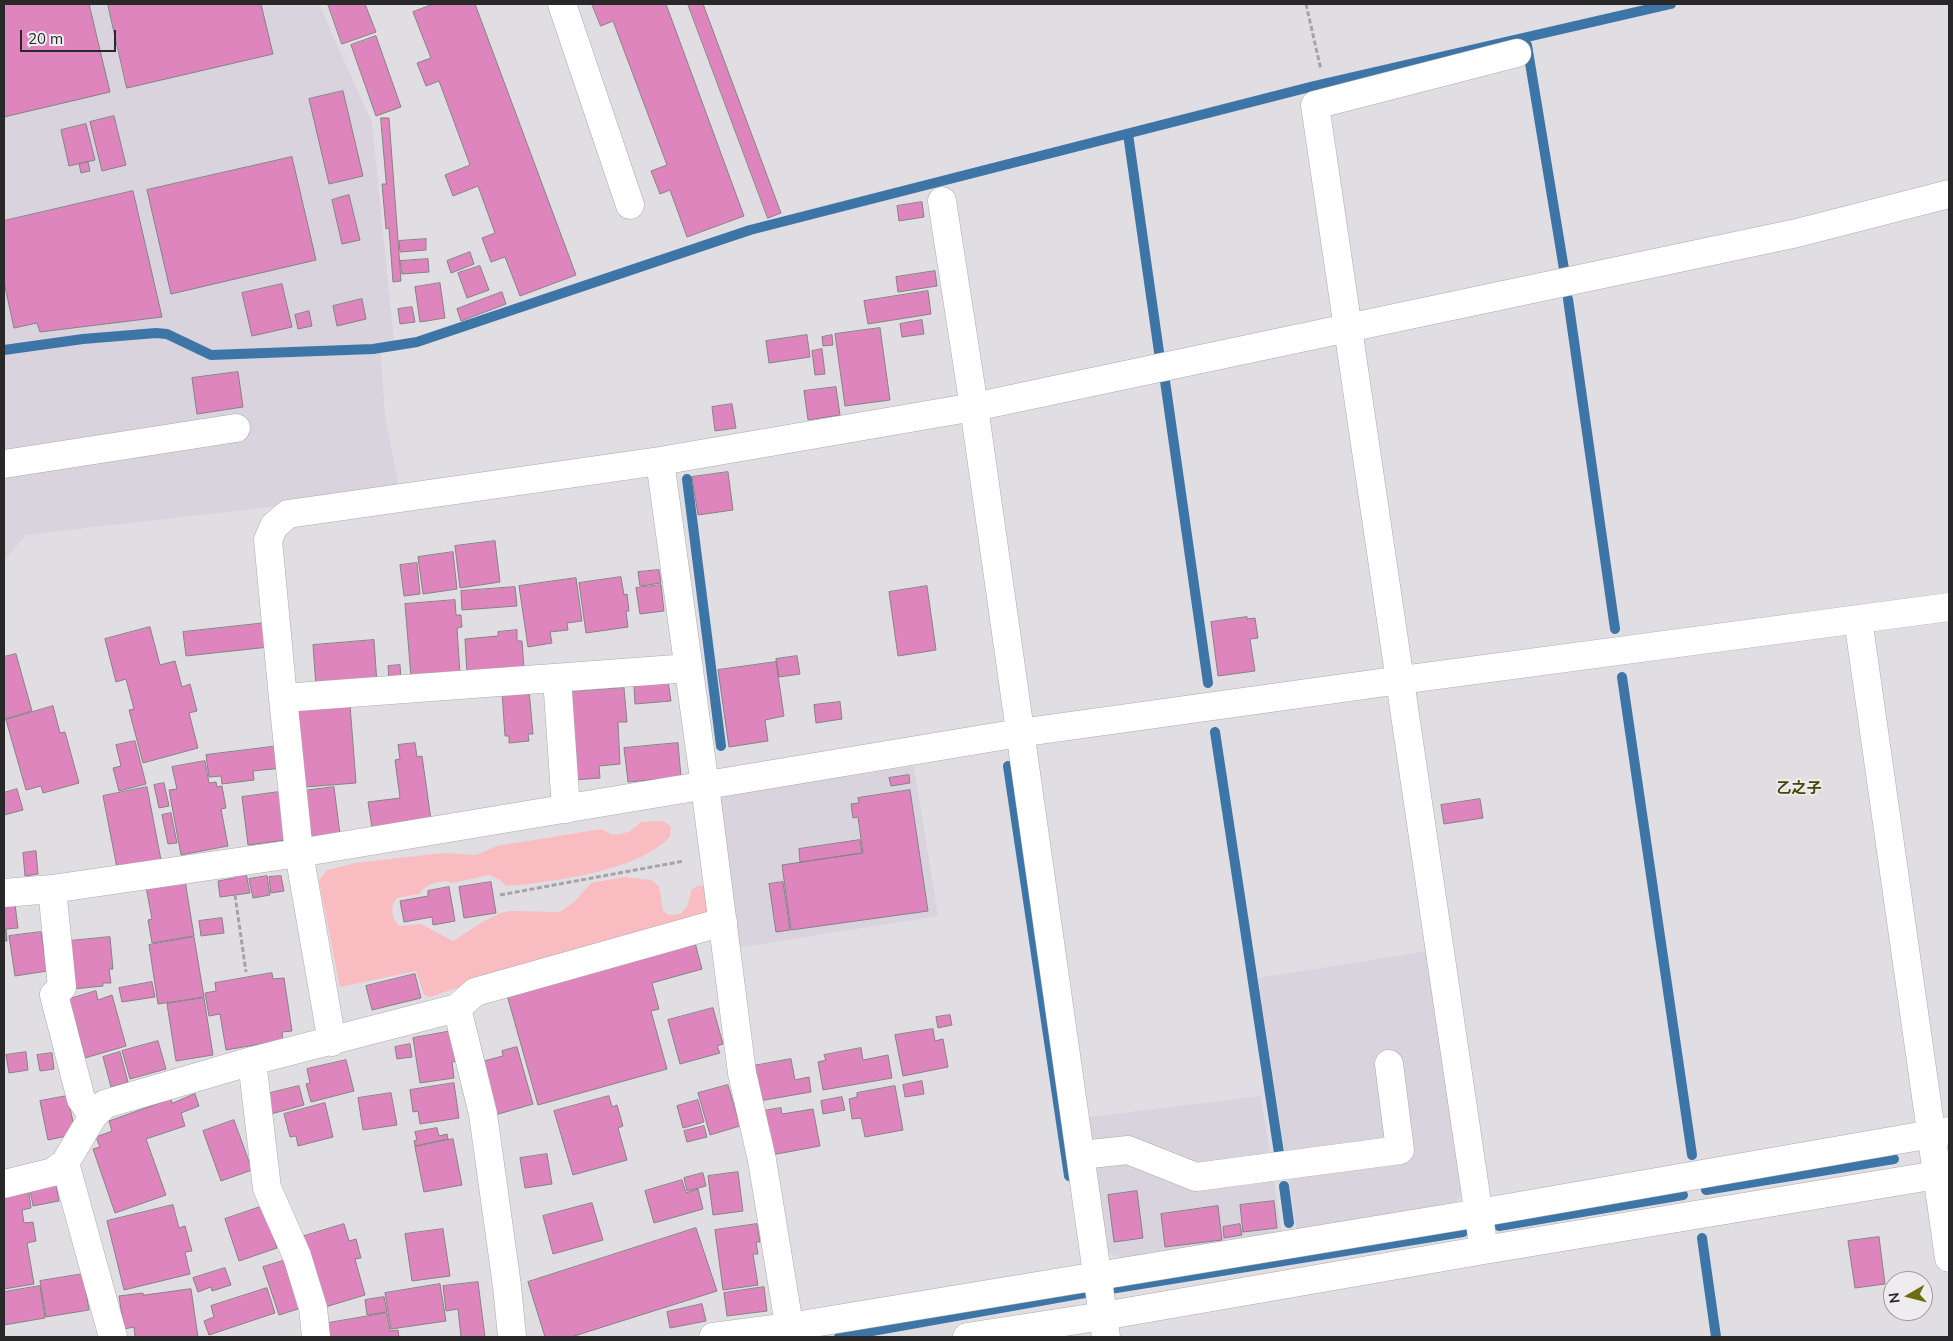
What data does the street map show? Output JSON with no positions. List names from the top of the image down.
{
  "districts": ["乙之子"],
  "scale_bar": "20 m",
  "north": "left"
}
